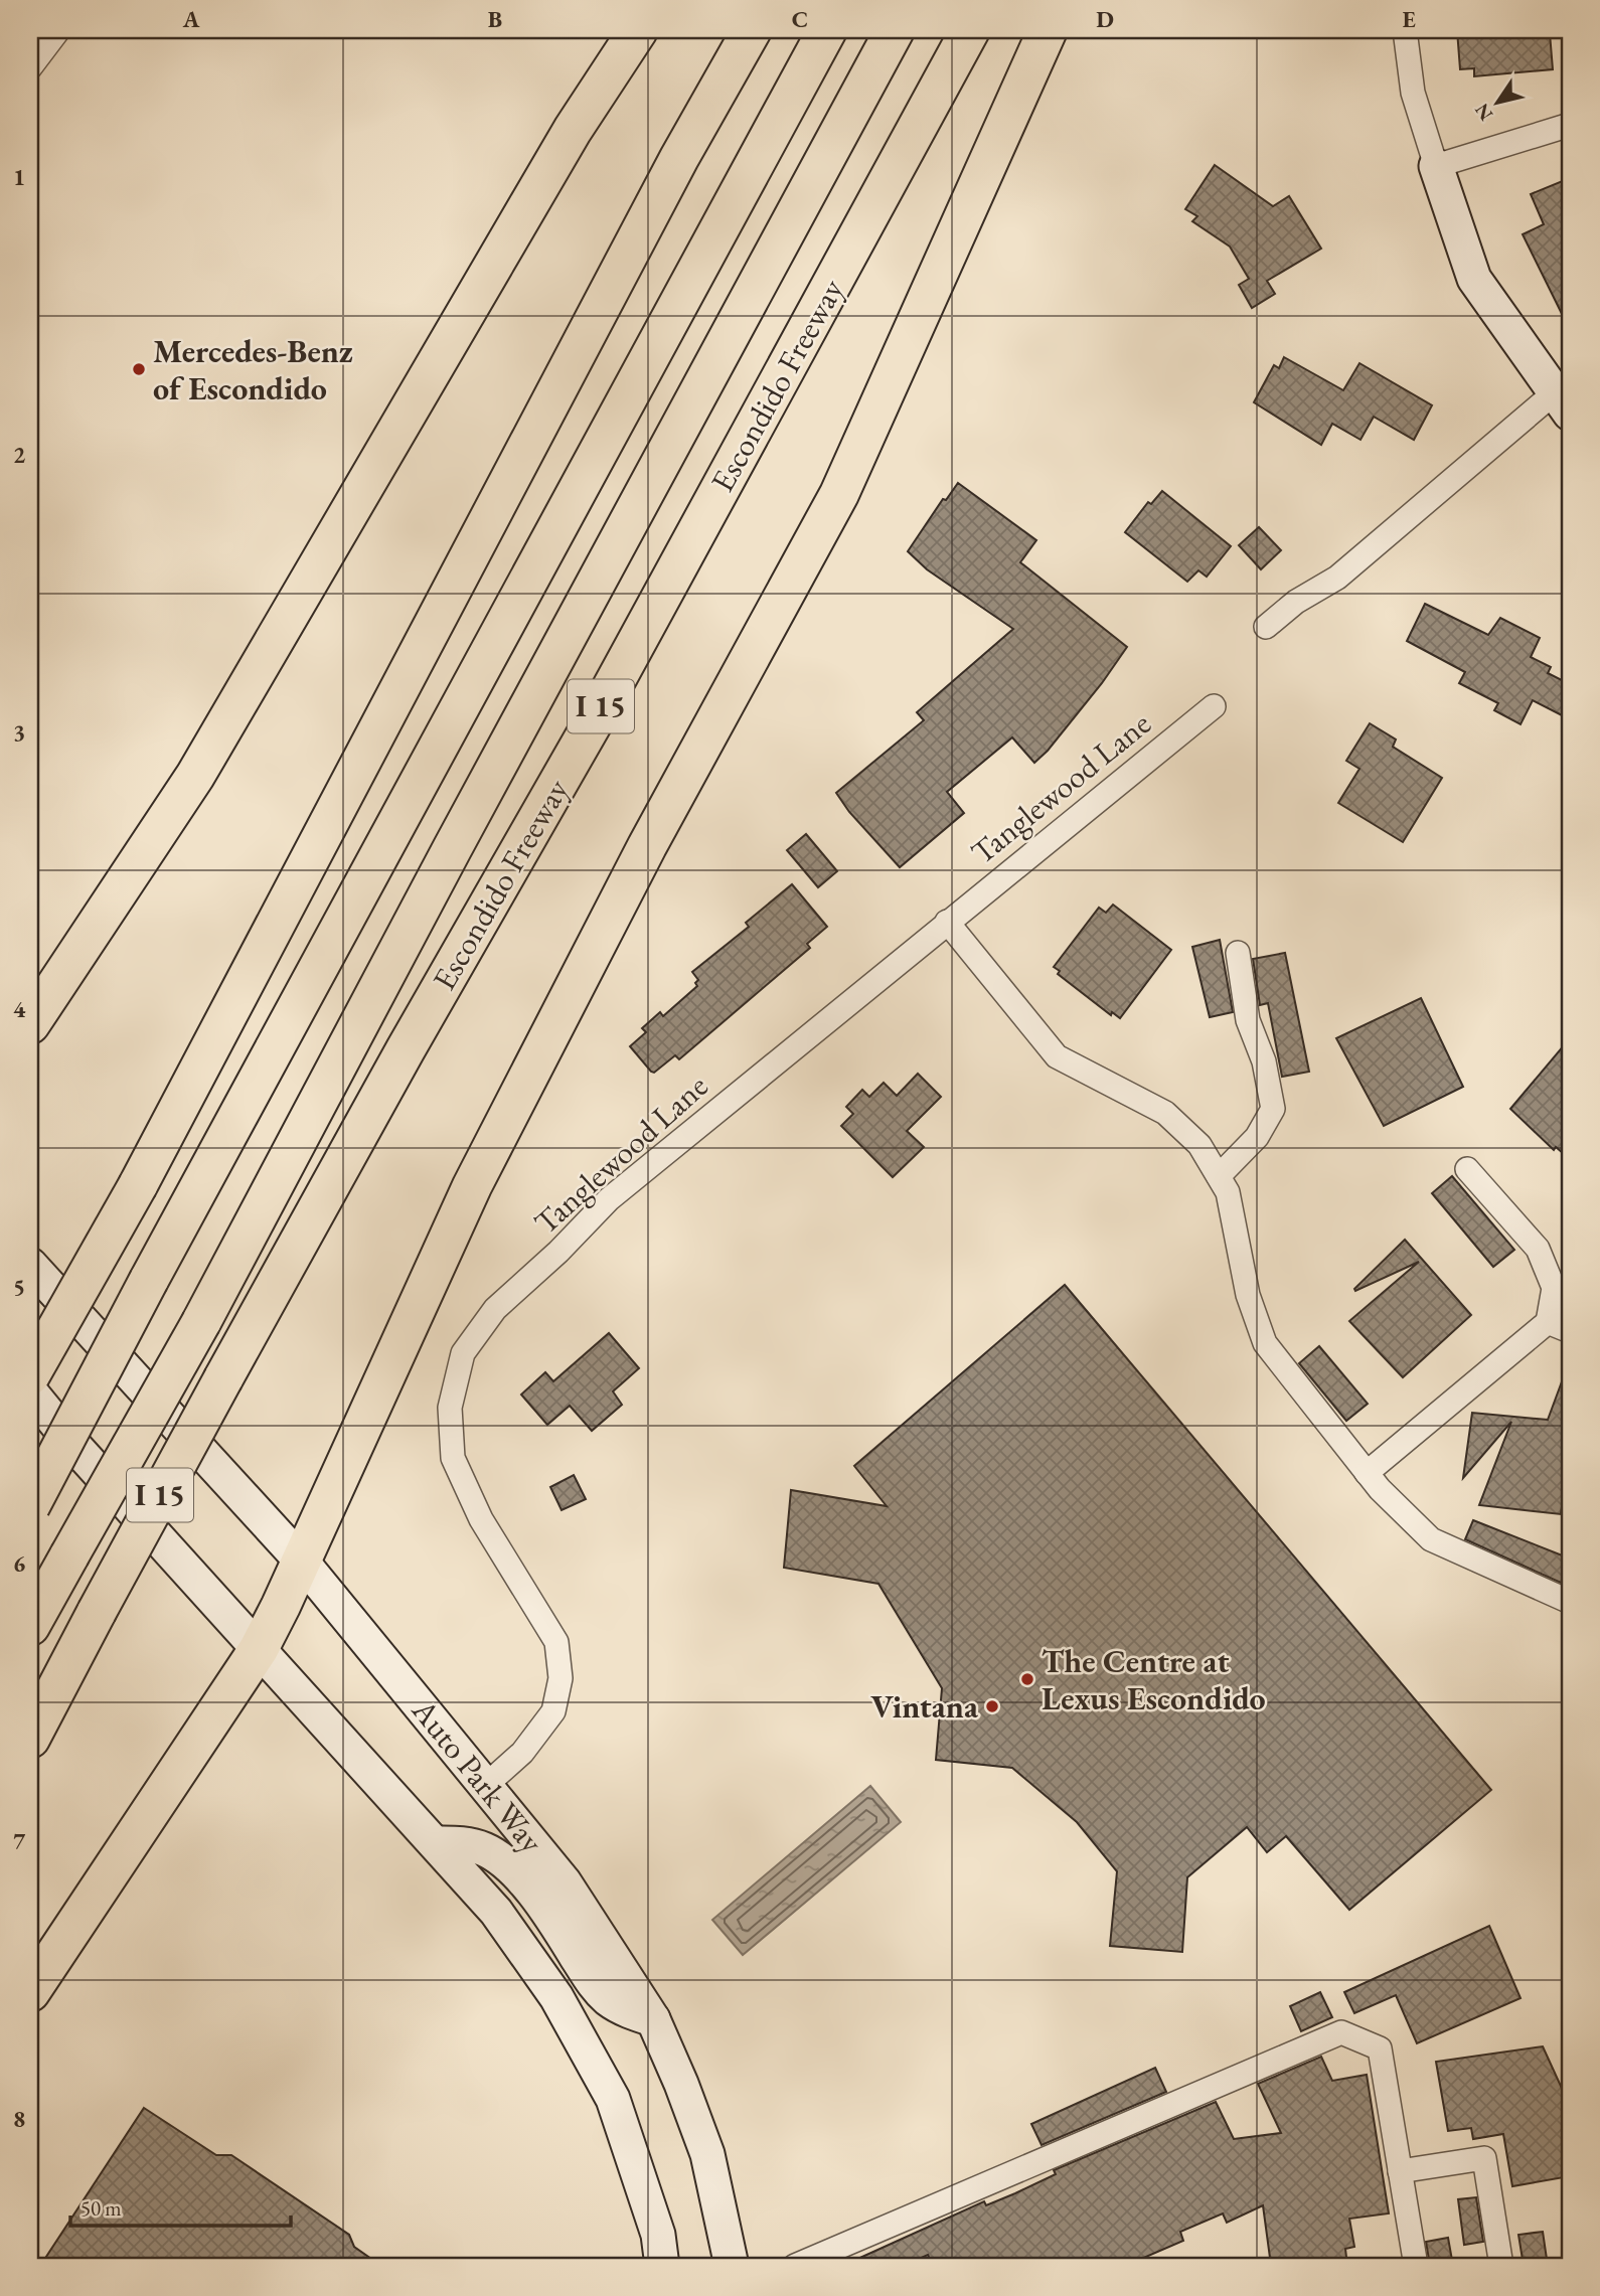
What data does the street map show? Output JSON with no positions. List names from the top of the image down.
{
  "streets": {
    "highway": ["Escondido Freeway", "I 15"],
    "main road": ["Auto Park Way"],
    "street": ["Tanglewood Lane"]
  },
  "crossings": [
    ["Tanglewood Lane", "Auto Park Way"]
  ],
  "places": ["Mercedes-Benz of Escondido", "The Centre at Lexus Escondido", "Vintana"],
  "scale_bar": "50 m",
  "north": "bottom left",
  "grid": {
    "columns": [
      "A",
      "B",
      "C",
      "D",
      "E"
    ],
    "rows": [
      "1",
      "2",
      "3",
      "4",
      "5",
      "6",
      "7",
      "8"
    ]
  }
}
